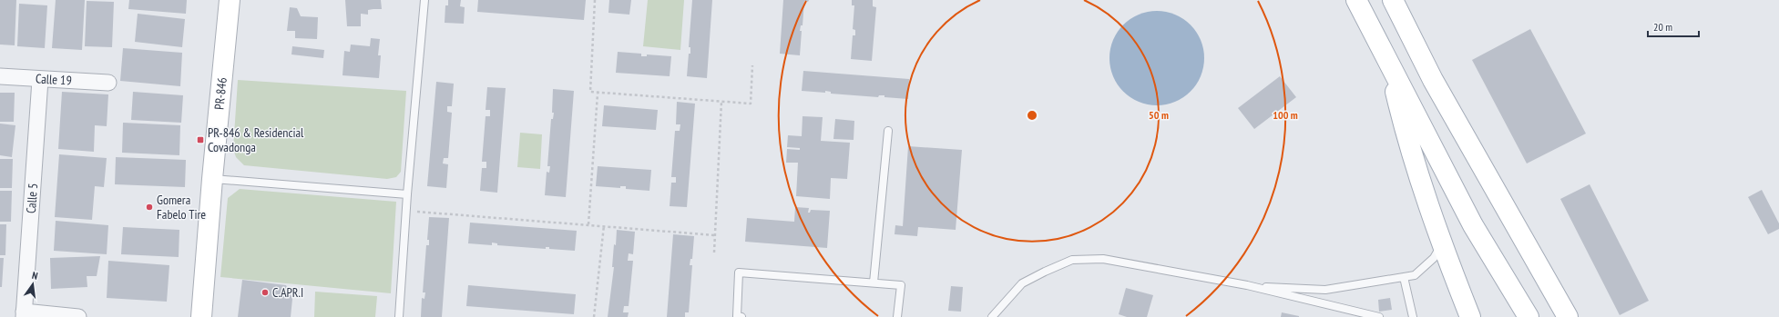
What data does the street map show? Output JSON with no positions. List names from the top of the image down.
{
  "streets": {
    "main road": ["PR-846"],
    "street": ["Calle 19", "Calle 5"]
  },
  "crossings": [
    ["Calle 19", "Calle 5"]
  ],
  "places": {
    "transit": ["PR-846 & Residencial Covadonga"],
    "other": ["Gomera Fabelo Tire", "C.APR.I"]
  },
  "scale_bar": "20 m",
  "north": "top",
  "rings": ["50 m", "100 m"]
}
